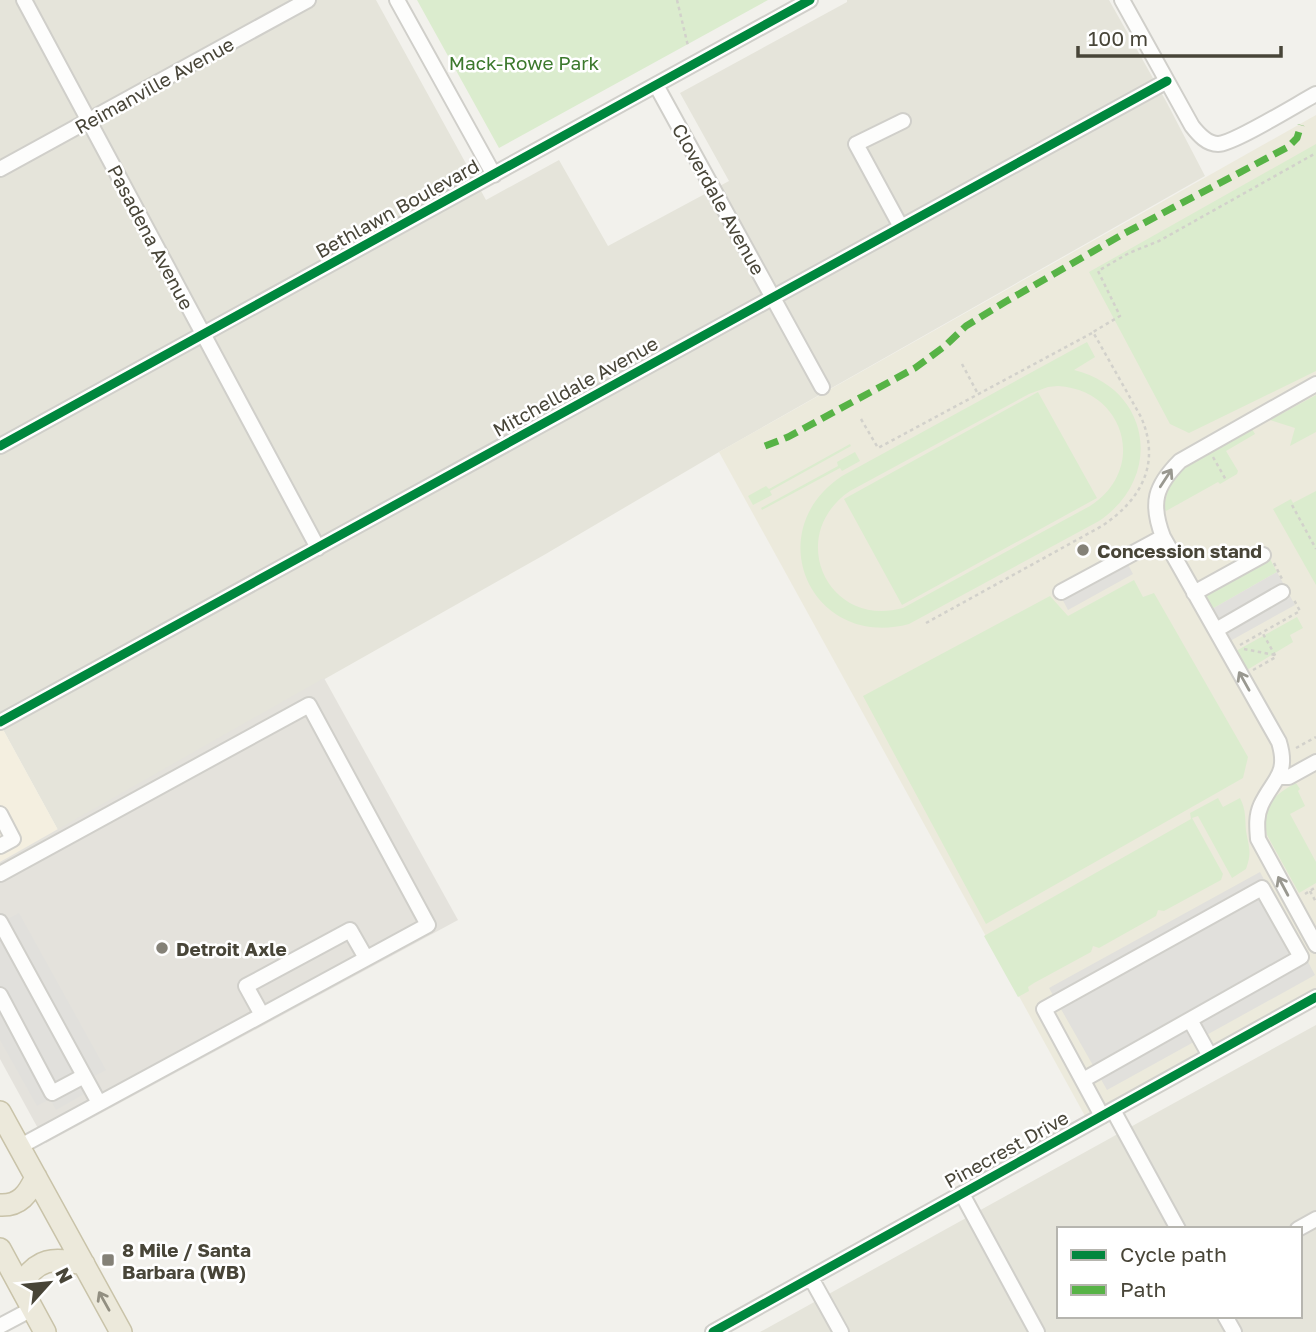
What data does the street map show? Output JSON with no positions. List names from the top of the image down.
{
  "streets": {
    "street": [
      "Reimanville Avenue",
      "Cloverdale Avenue",
      "Bethlawn Boulevard",
      "Pasadena Avenue",
      "Mitchelldale Avenue",
      "Pinecrest Drive"
    ]
  },
  "crossings": [
    ["Reimanville Avenue", "Pasadena Avenue"],
    ["Cloverdale Avenue", "Bethlawn Boulevard"],
    ["Cloverdale Avenue", "Mitchelldale Avenue"],
    ["Bethlawn Boulevard", "Pasadena Avenue"],
    ["Pasadena Avenue", "Mitchelldale Avenue"]
  ],
  "parks": ["Mack-Rowe Park"],
  "places": {
    "other": ["Concession stand", "Detroit Axle"],
    "transit": ["8 Mile / Santa Barbara (WB)"]
  },
  "legend": ["Cycle path", "Path"],
  "scale_bar": "100 m",
  "north": "top right"
}
